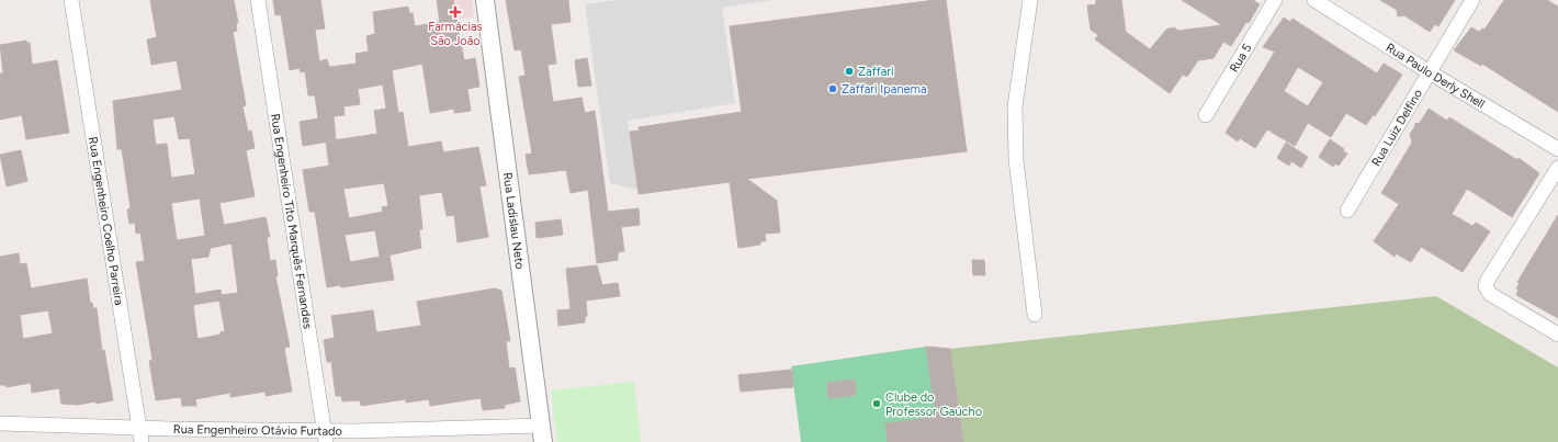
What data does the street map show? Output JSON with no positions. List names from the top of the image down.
{
  "streets": {
    "street": [
      "Rua 5",
      "Rua Paulo Derly Shell",
      "Rua Luiz Delfino",
      "Rua Engenheiro Coelho Parreira",
      "Rua Engenheiro Tito Marquês Fernandes",
      "Rua Ladislau Neto",
      "Rua Engenheiro Otávio Furtado"
    ]
  },
  "crossings": [
    ["Rua Paulo Derly Shell", "Rua Luiz Delfino"],
    ["Rua Engenheiro Coelho Parreira", "Rua Engenheiro Otávio Furtado"],
    ["Rua Engenheiro Tito Marquês Fernandes", "Rua Engenheiro Otávio Furtado"],
    ["Rua Ladislau Neto", "Rua Engenheiro Otávio Furtado"]
  ],
  "places": {
    "health": ["Farmácias São João"],
    "other": ["Zaffari", "Zaffari Ipanema", "Clube do Professor Gaúcho"]
  }
}
